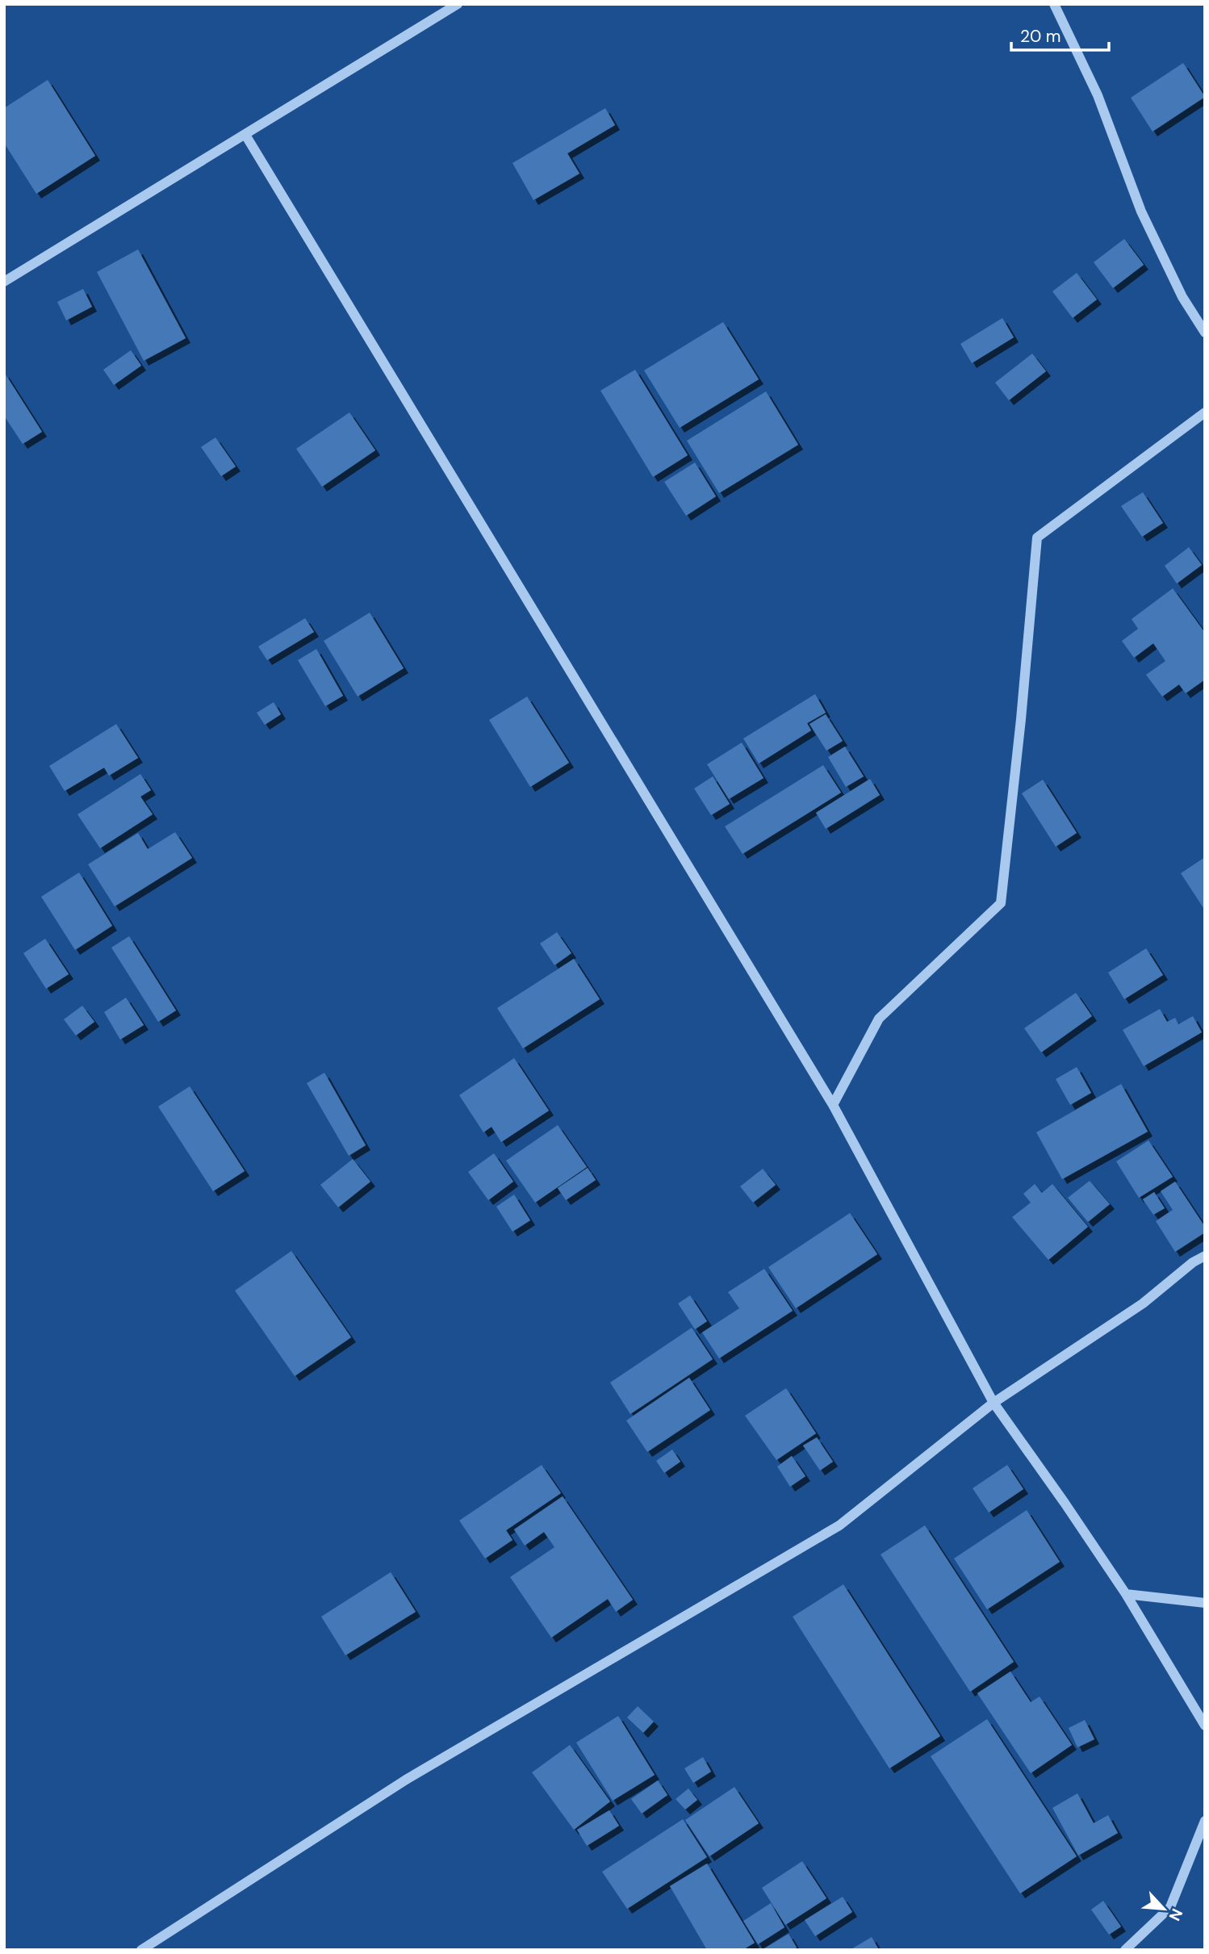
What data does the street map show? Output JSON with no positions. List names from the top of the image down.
{
  "scale_bar": "20 m",
  "north": "bottom right"
}
